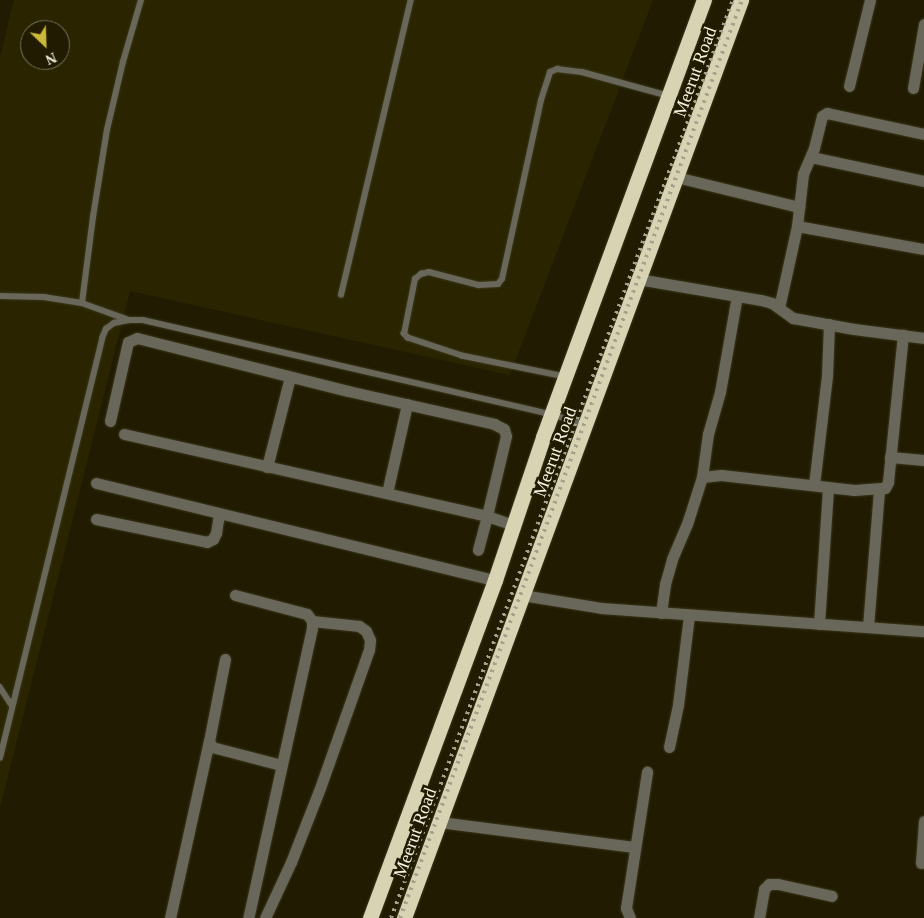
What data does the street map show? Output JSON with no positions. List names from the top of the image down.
{
  "streets": {
    "highway": ["Meerut Road"]
  },
  "north": "bottom right"
}
